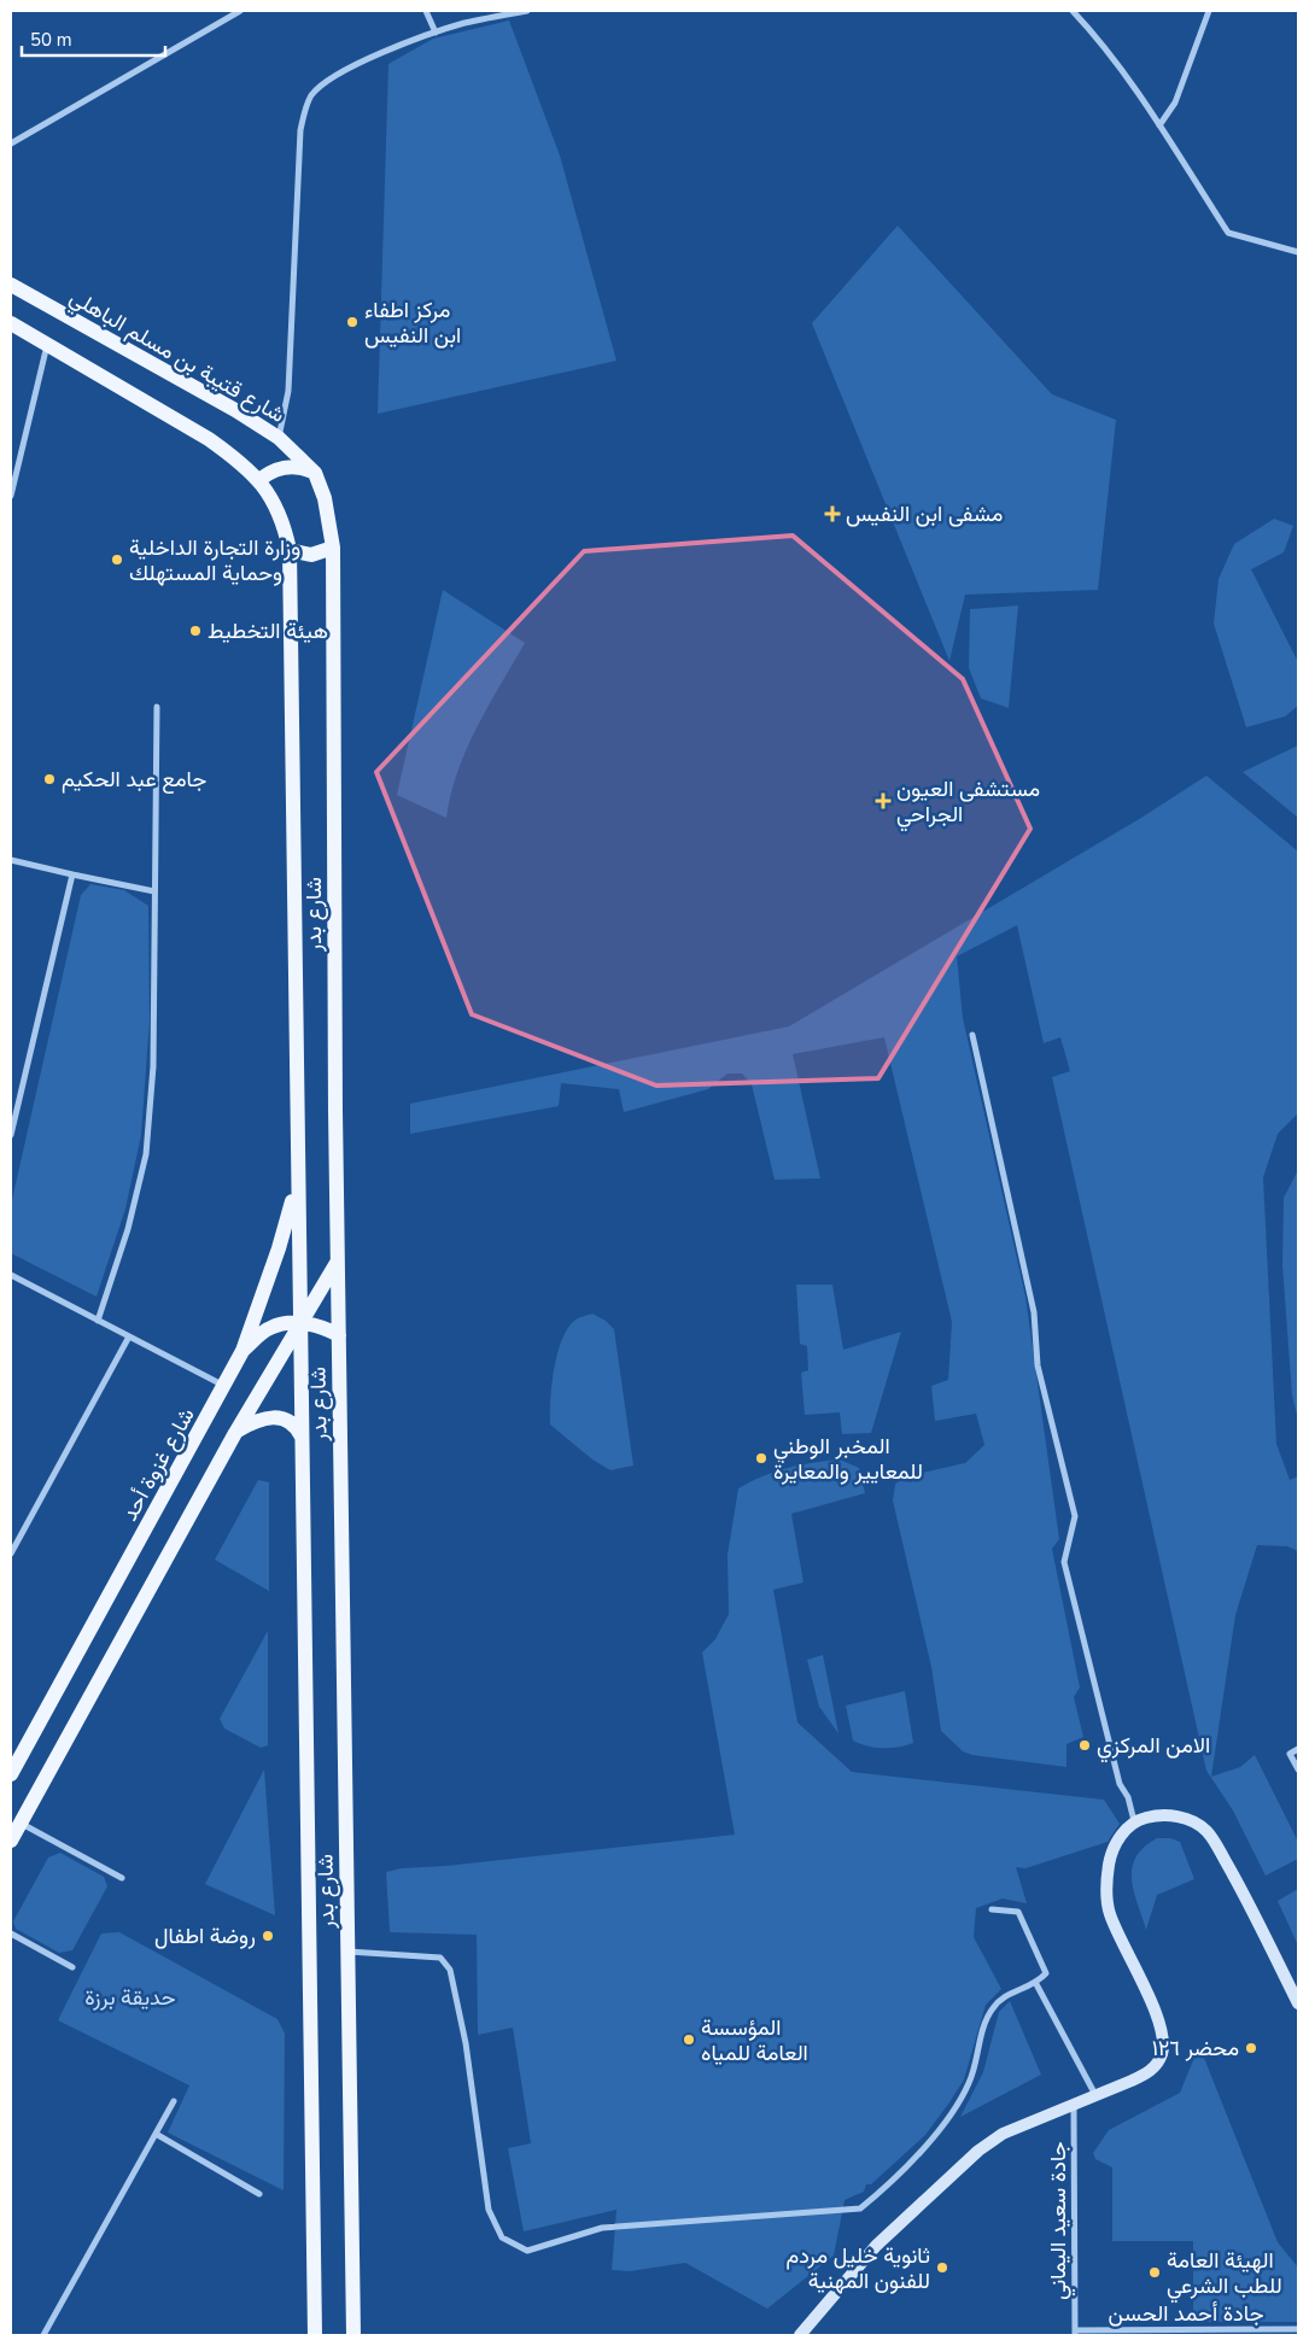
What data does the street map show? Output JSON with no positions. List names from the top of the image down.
{
  "streets": {
    "main road": ["شارع قتيبة بن مسلم الباهلي", "شارع بدر", "شارع غزوة أحد"],
    "street": ["جادة سعيد اليماني", "جادة أحمد الحسن"]
  },
  "crossings": [
    ["شارع قتيبة بن مسلم الباهلي", "شارع بدر"],
    ["شارع بدر", "شارع غزوة أحد"],
    ["جادة سعيد اليماني", "جادة أحمد الحسن"]
  ],
  "parks": ["حديقة برزة"],
  "places": {
    "other": [
      "مركز اطفاء ابن النفيس",
      "وزارة التجارة الداخلية وحماية المستهلك",
      "هيئة التخطيط",
      "جامع عبد الحكيم",
      "المخبر الوطني للمعايير والمعايرة",
      "الامن المركزي",
      "روضة اطفال",
      "المؤسسة العامة للمياه",
      "محضر ١٢٦",
      "ثانوية خليل مردم للفنون المهنية",
      "الهيئة العامة للطب الشرعي"
    ],
    "health": ["مشفى ابن النفيس", "مستشفى العيون الجراحي"]
  },
  "scale_bar": "50 m"
}
